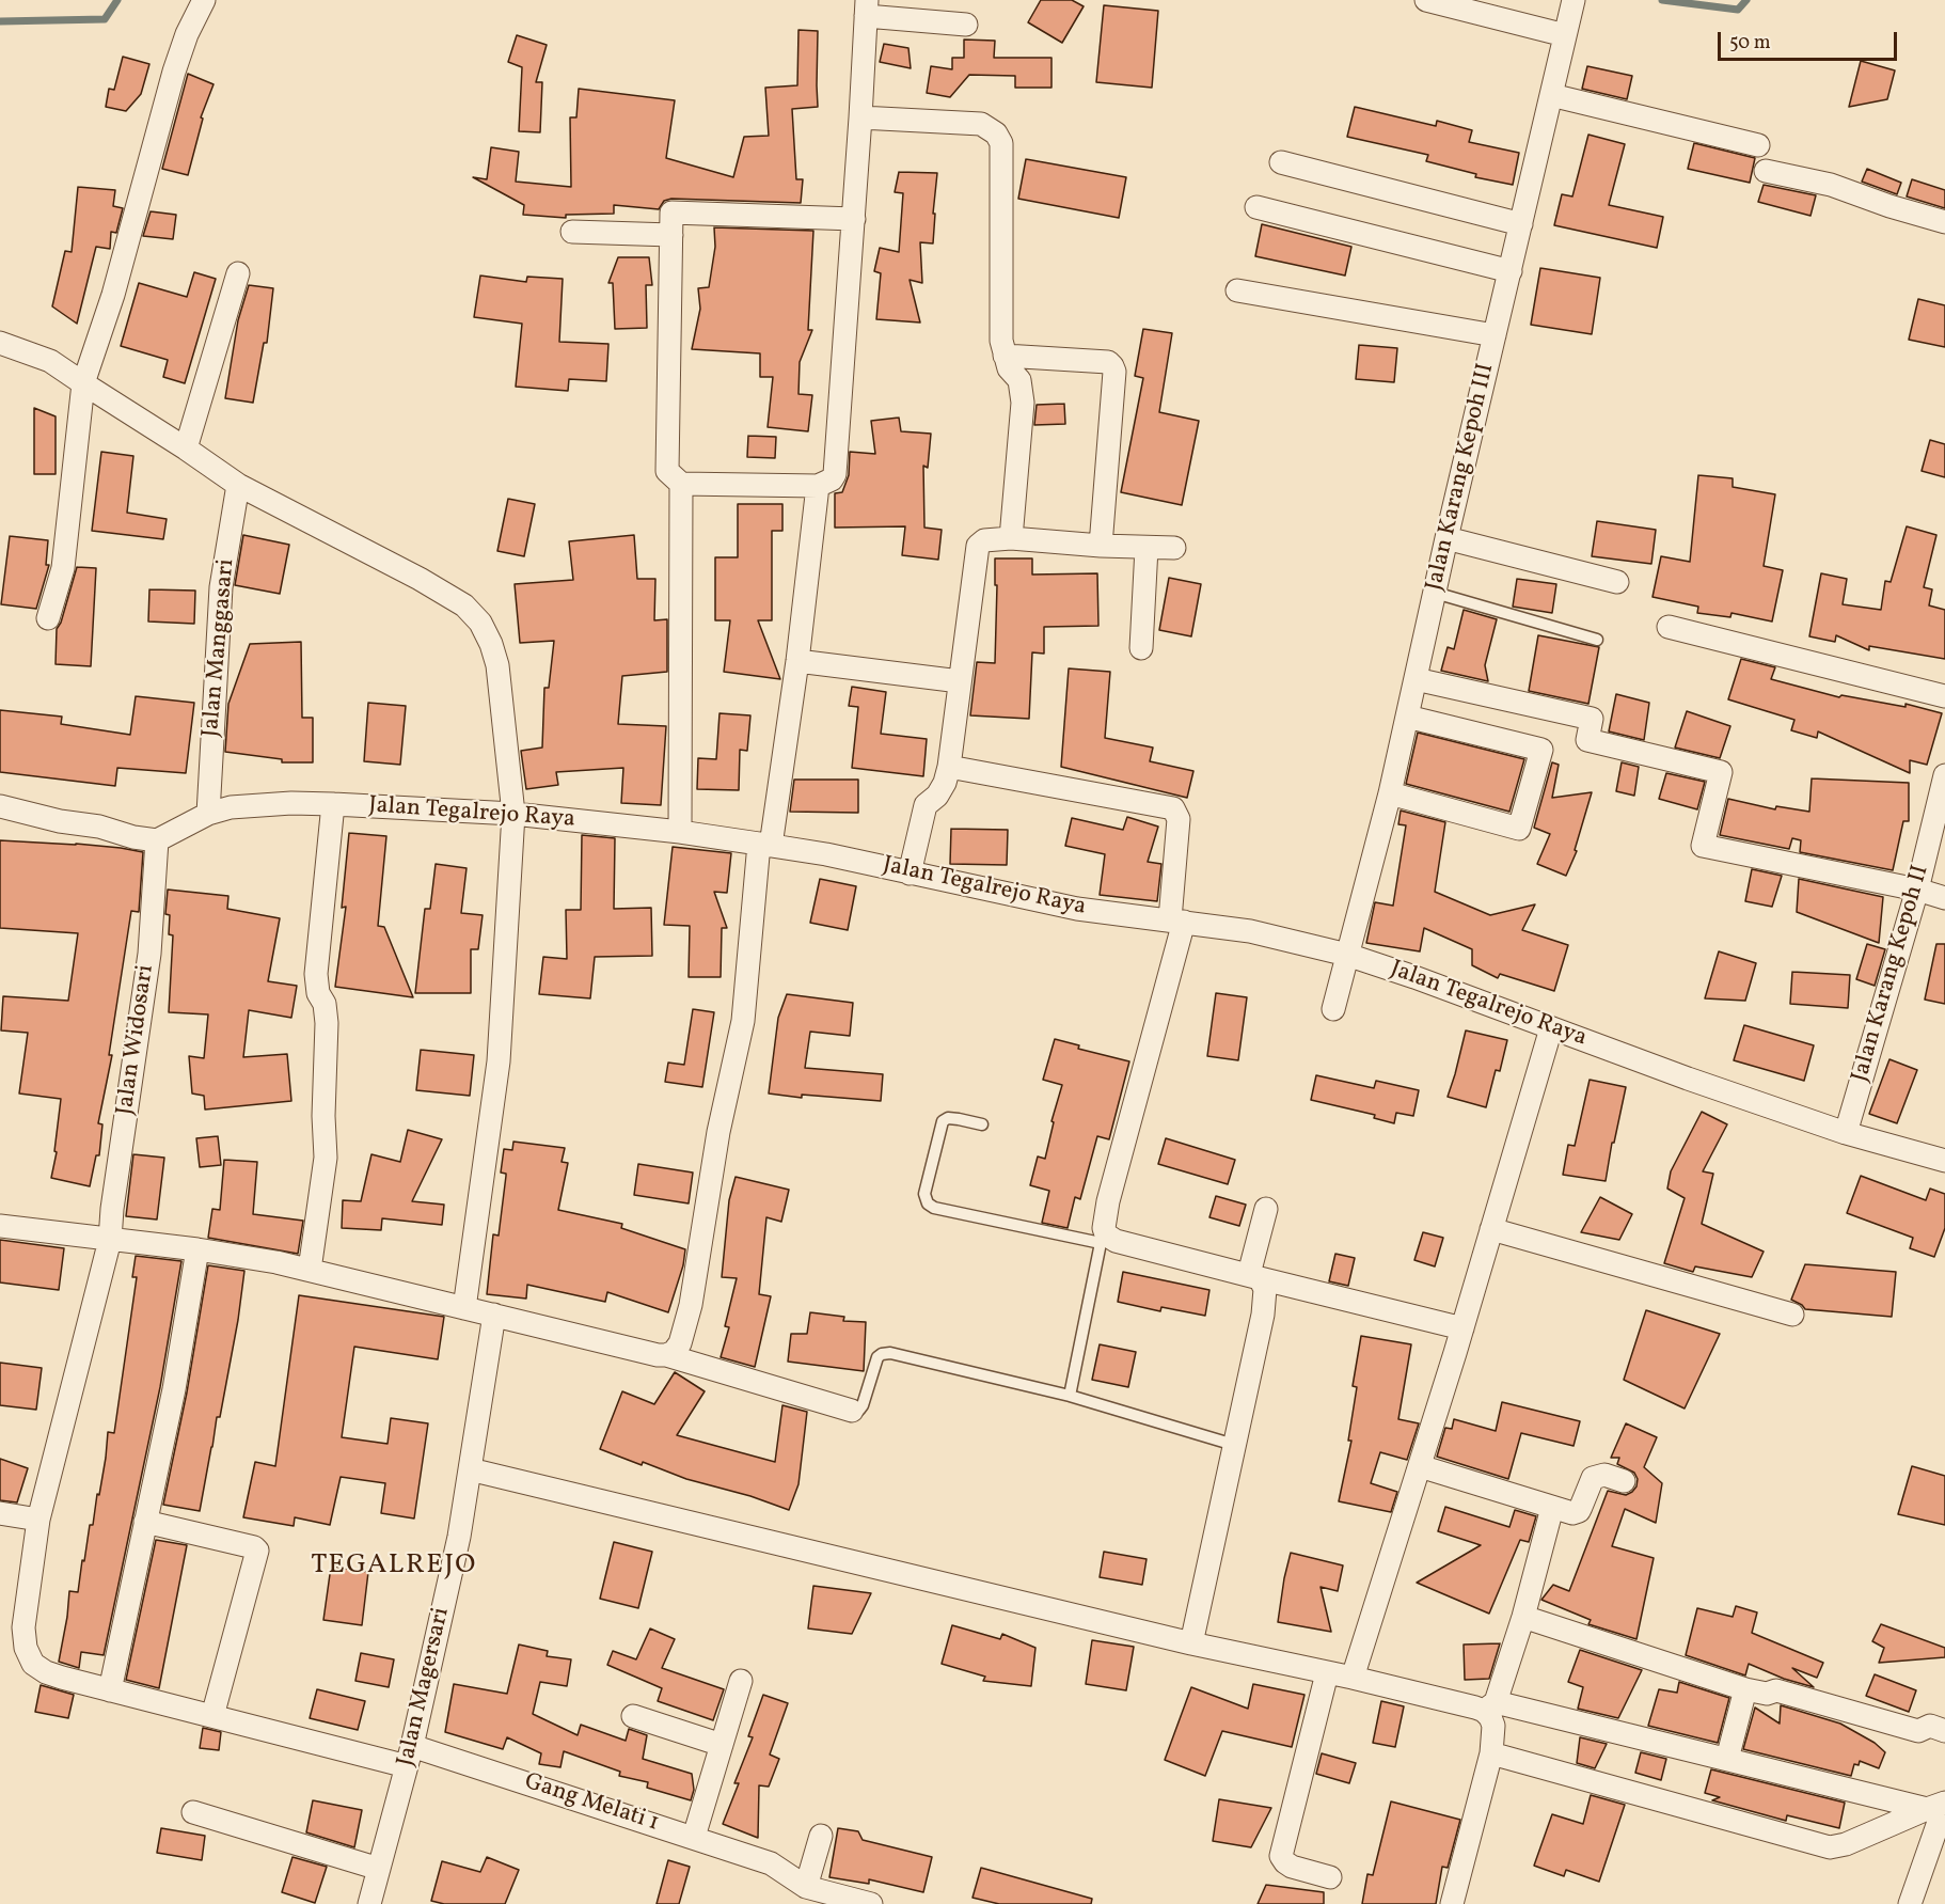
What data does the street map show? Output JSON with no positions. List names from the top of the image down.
{
  "streets": {
    "street": [
      "Jalan Karang Kepoh III",
      "Jalan Manggasari",
      "Jalan Tegalrejo Raya",
      "Jalan Karang Kepoh II",
      "Jalan Widosari",
      "Jalan Magersari",
      "Gang Melati 1"
    ]
  },
  "crossings": [
    ["Jalan Karang Kepoh III", "Jalan Tegalrejo Raya"],
    ["Jalan Manggasari", "Jalan Tegalrejo Raya"],
    ["Jalan Tegalrejo Raya", "Jalan Karang Kepoh II"],
    ["Jalan Tegalrejo Raya", "Jalan Widosari"],
    ["Jalan Widosari", "Gang Melati 1"],
    ["Jalan Magersari", "Gang Melati 1"]
  ],
  "districts": ["TEGALREJO"],
  "scale_bar": "50 m"
}
